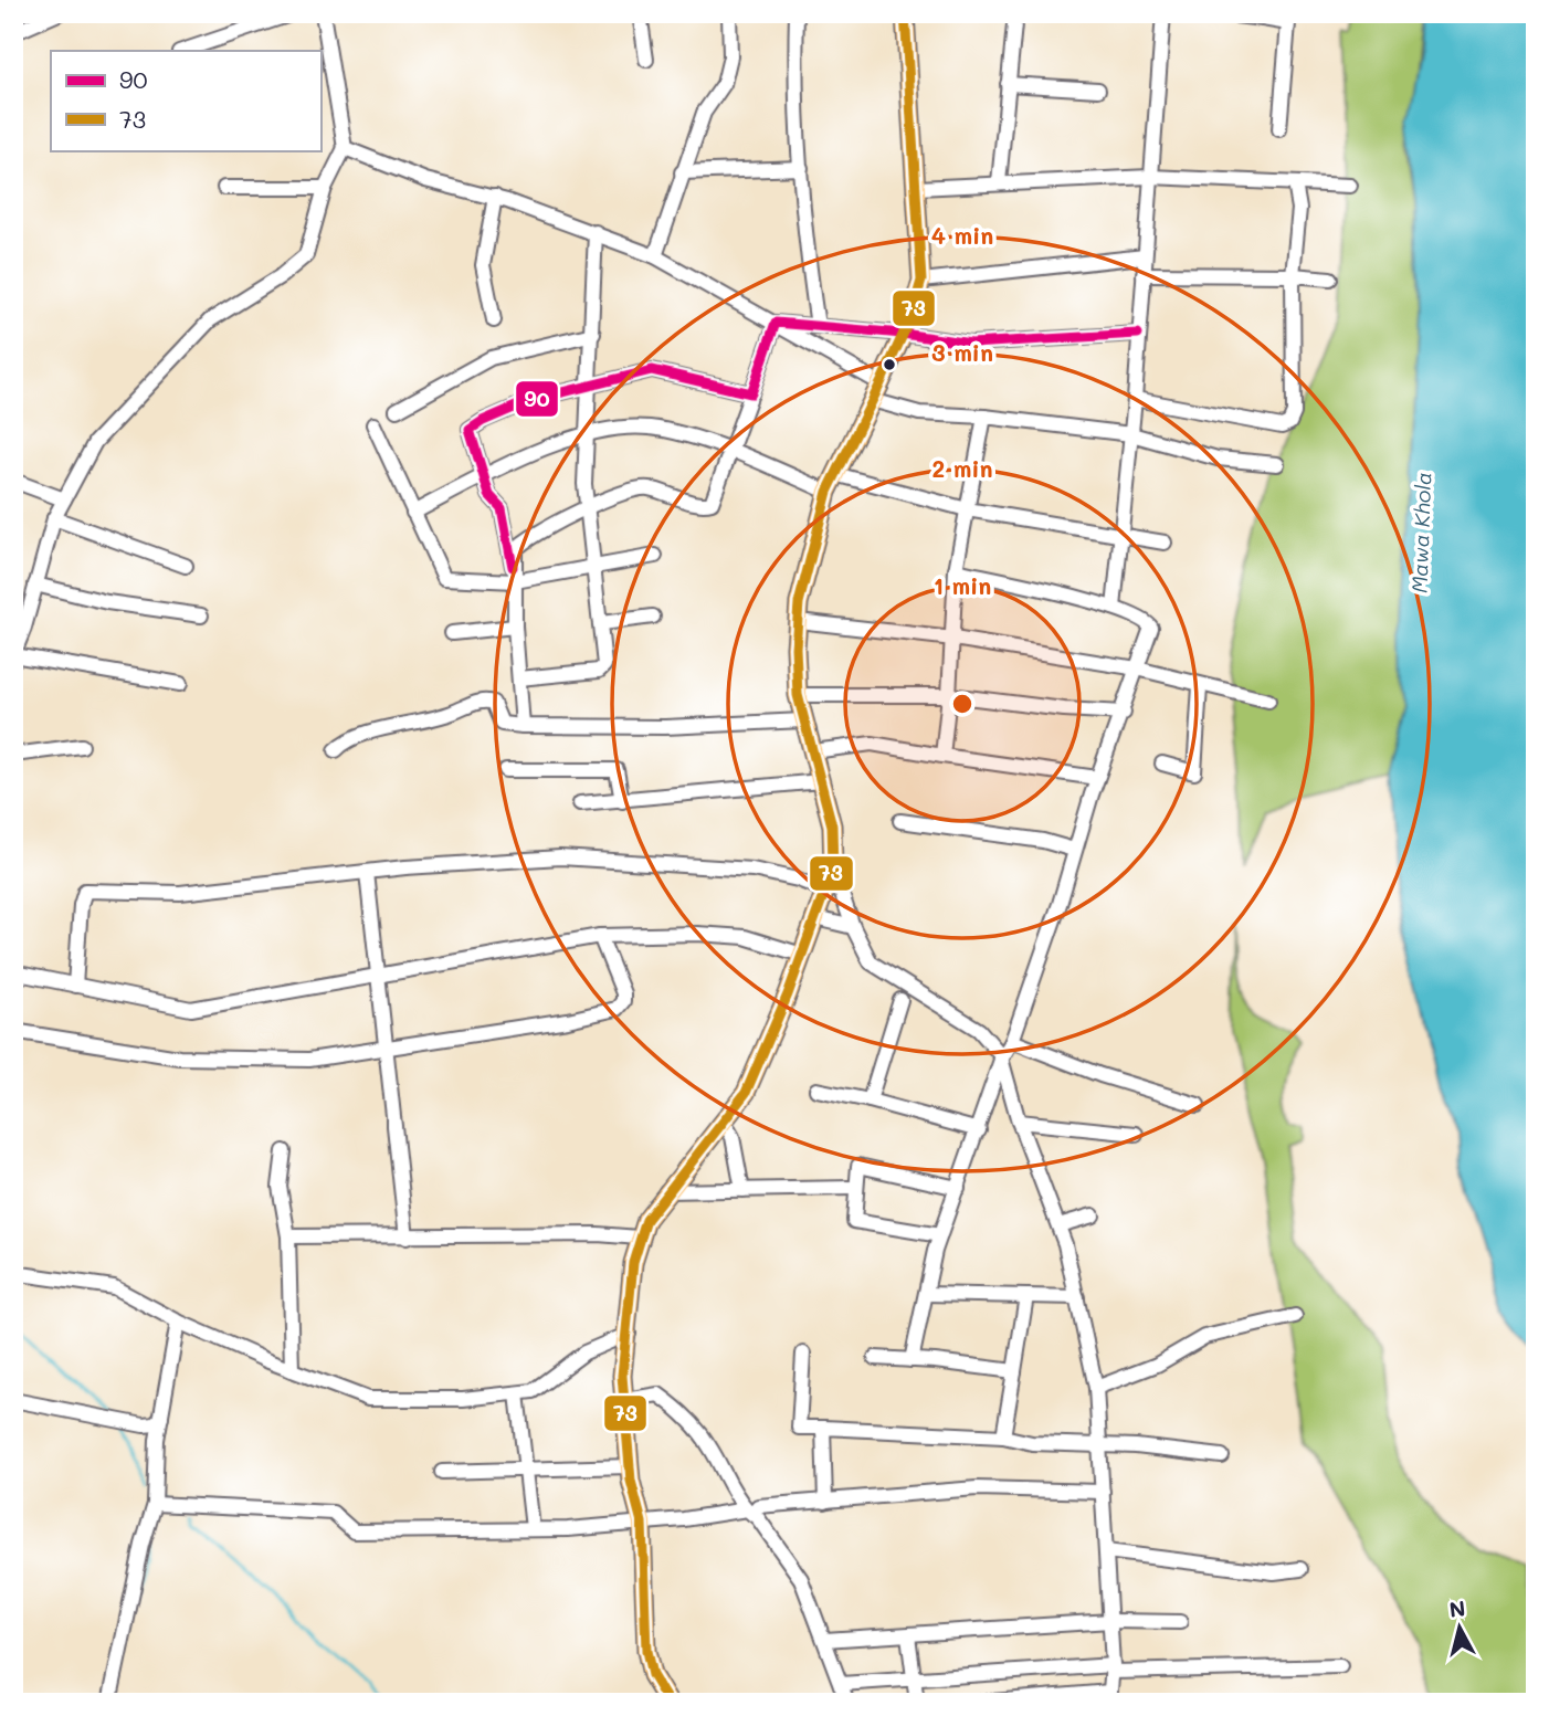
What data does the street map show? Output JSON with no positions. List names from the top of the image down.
{
  "water": ["Mawa Khola"],
  "lines": ["transit line 73", "transit line 90"],
  "legend": ["90", "73"],
  "north": "top",
  "rings": [
    "4 min",
    "3 min",
    "2 min",
    "1 min"
  ]
}
